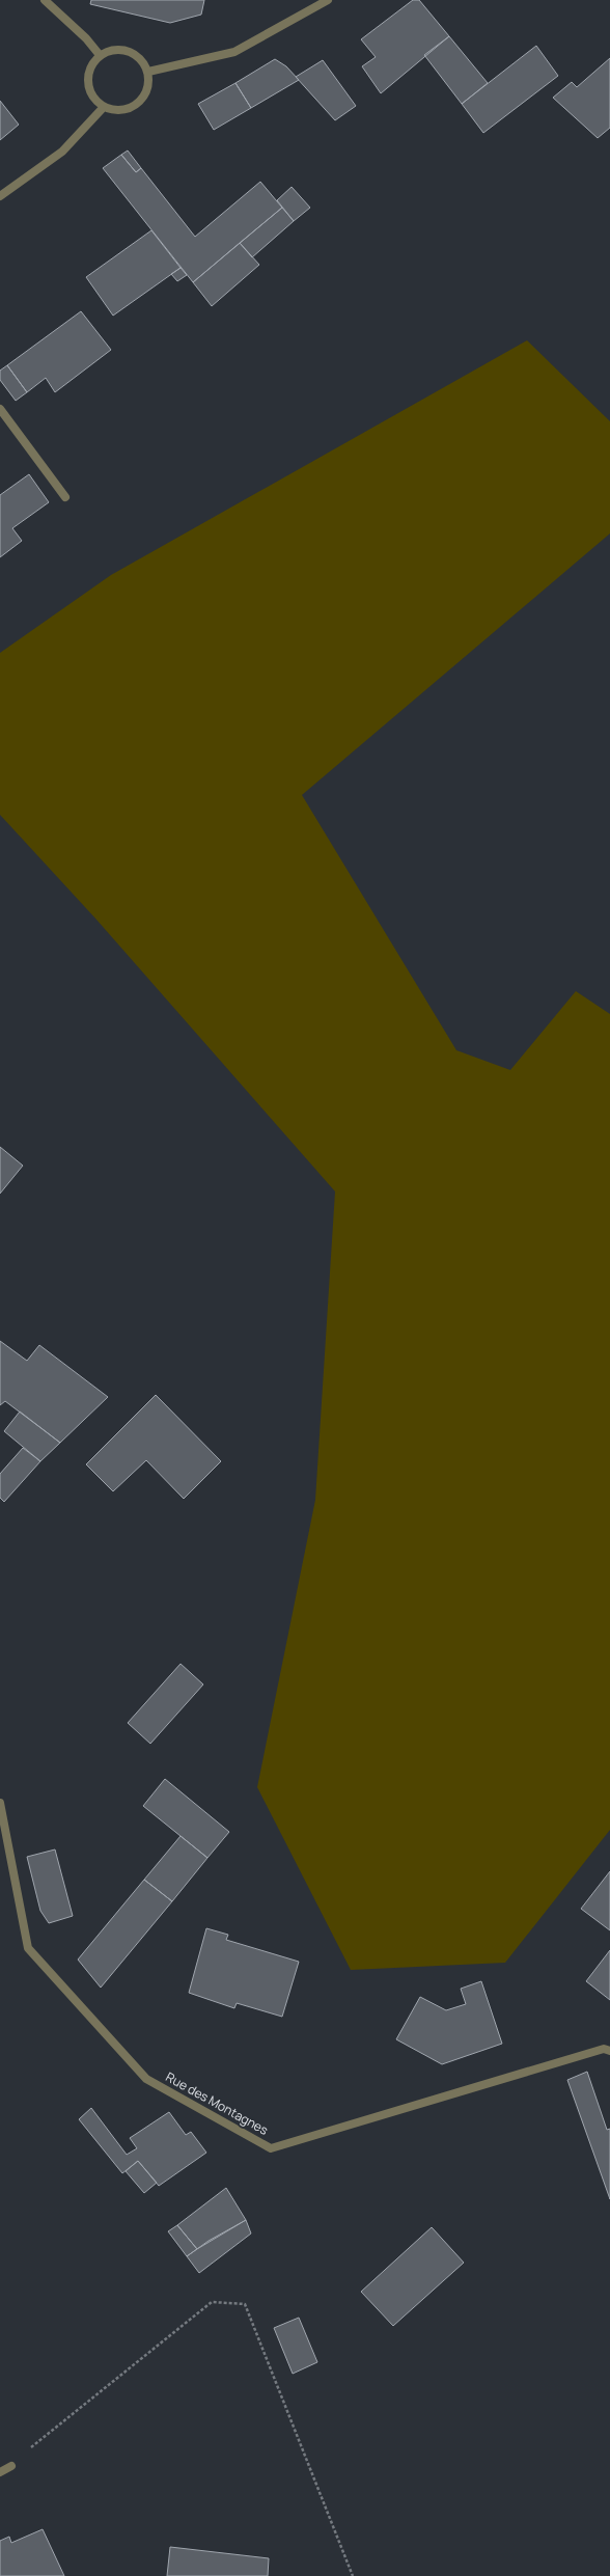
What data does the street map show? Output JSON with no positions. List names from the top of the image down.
{
  "streets": {
    "street": ["Rue des Montagnes"]
  }
}
